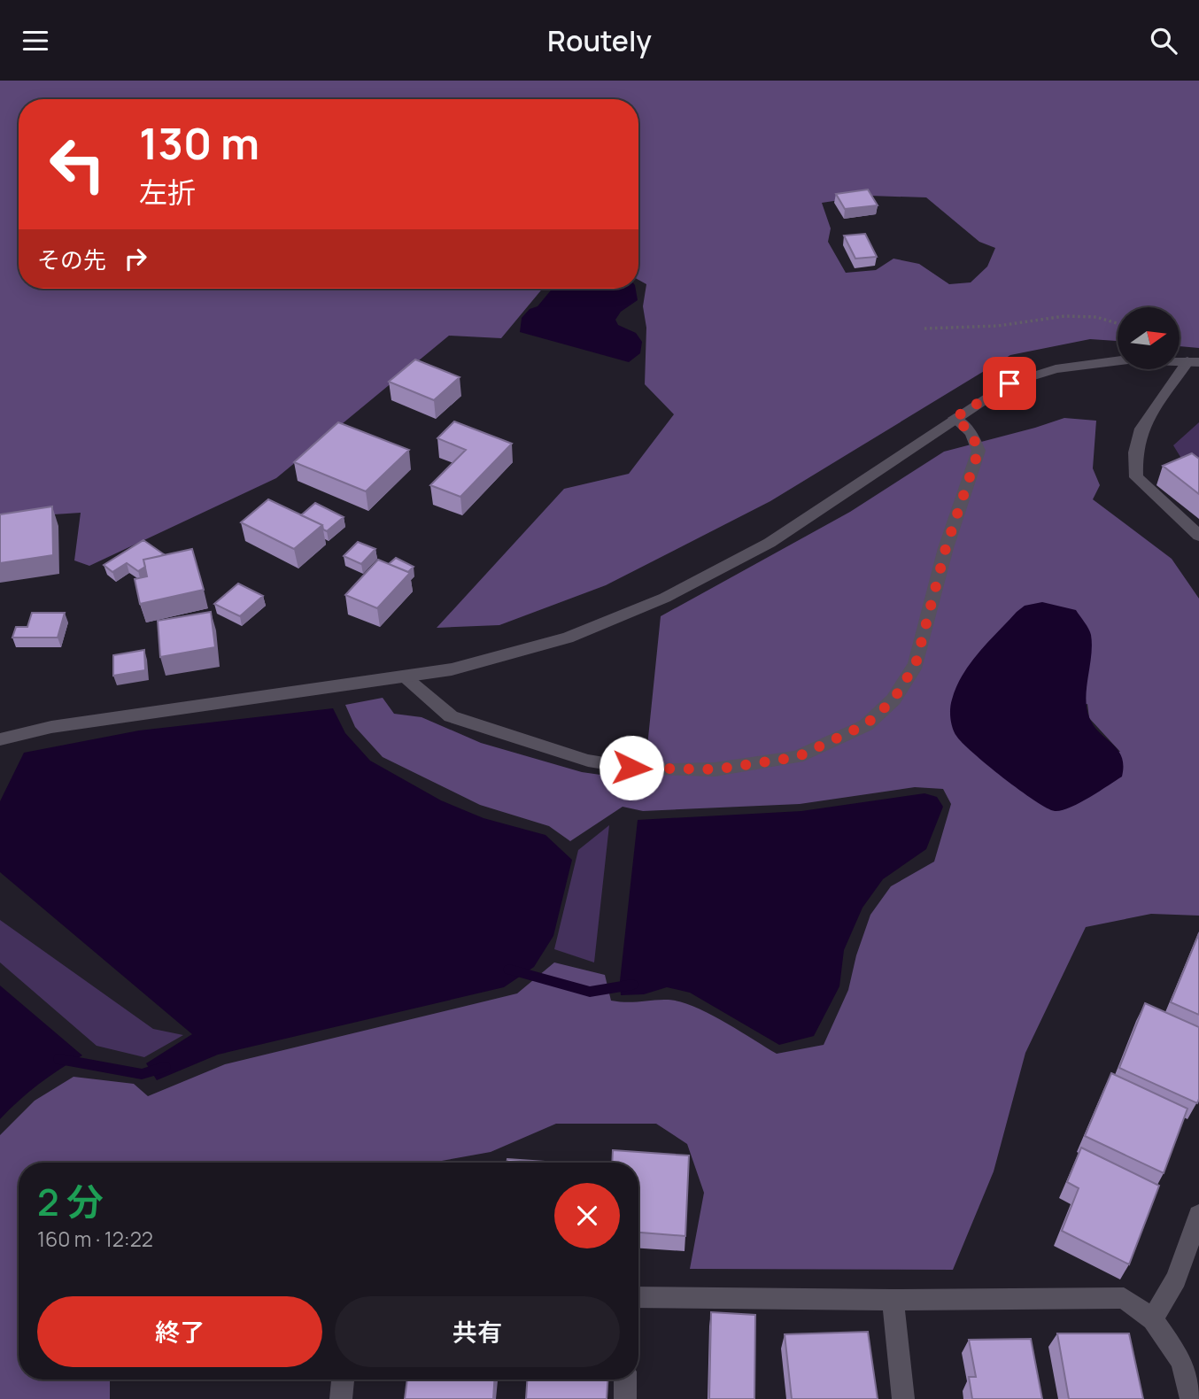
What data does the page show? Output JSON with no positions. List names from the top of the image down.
{
  "north": "right",
  "page": {
    "header": "Routely",
    "turn": ["130 m", "左折"],
    "then": "その先",
    "heading": ["2 分", "160 m · 12:22"],
    "buttons": ["終了", "共有"]
  }
}
